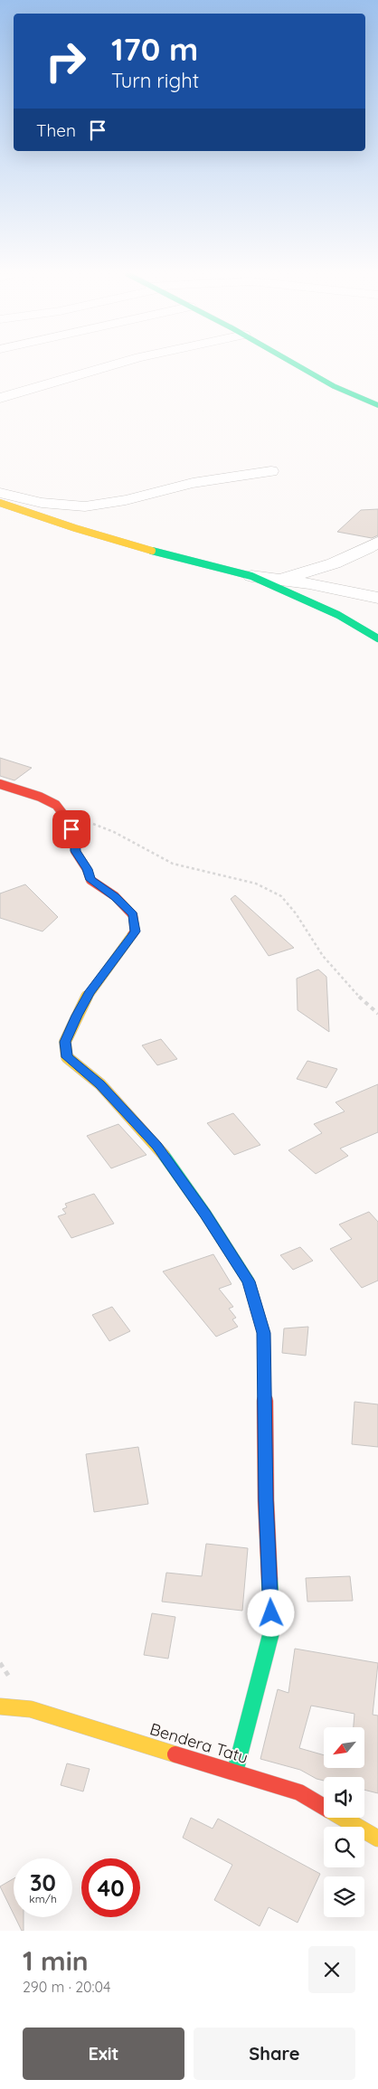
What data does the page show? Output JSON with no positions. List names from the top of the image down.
{
  "streets": {
    "street": ["Bendera Tatu"]
  },
  "north": "bottom left",
  "page": {
    "turn": ["170 m", "Turn right"],
    "then": "Then",
    "speed": "30 km/h",
    "limit": "40",
    "heading": ["1 min", "290 m · 20:04"],
    "buttons": ["Exit", "Share"]
  }
}
